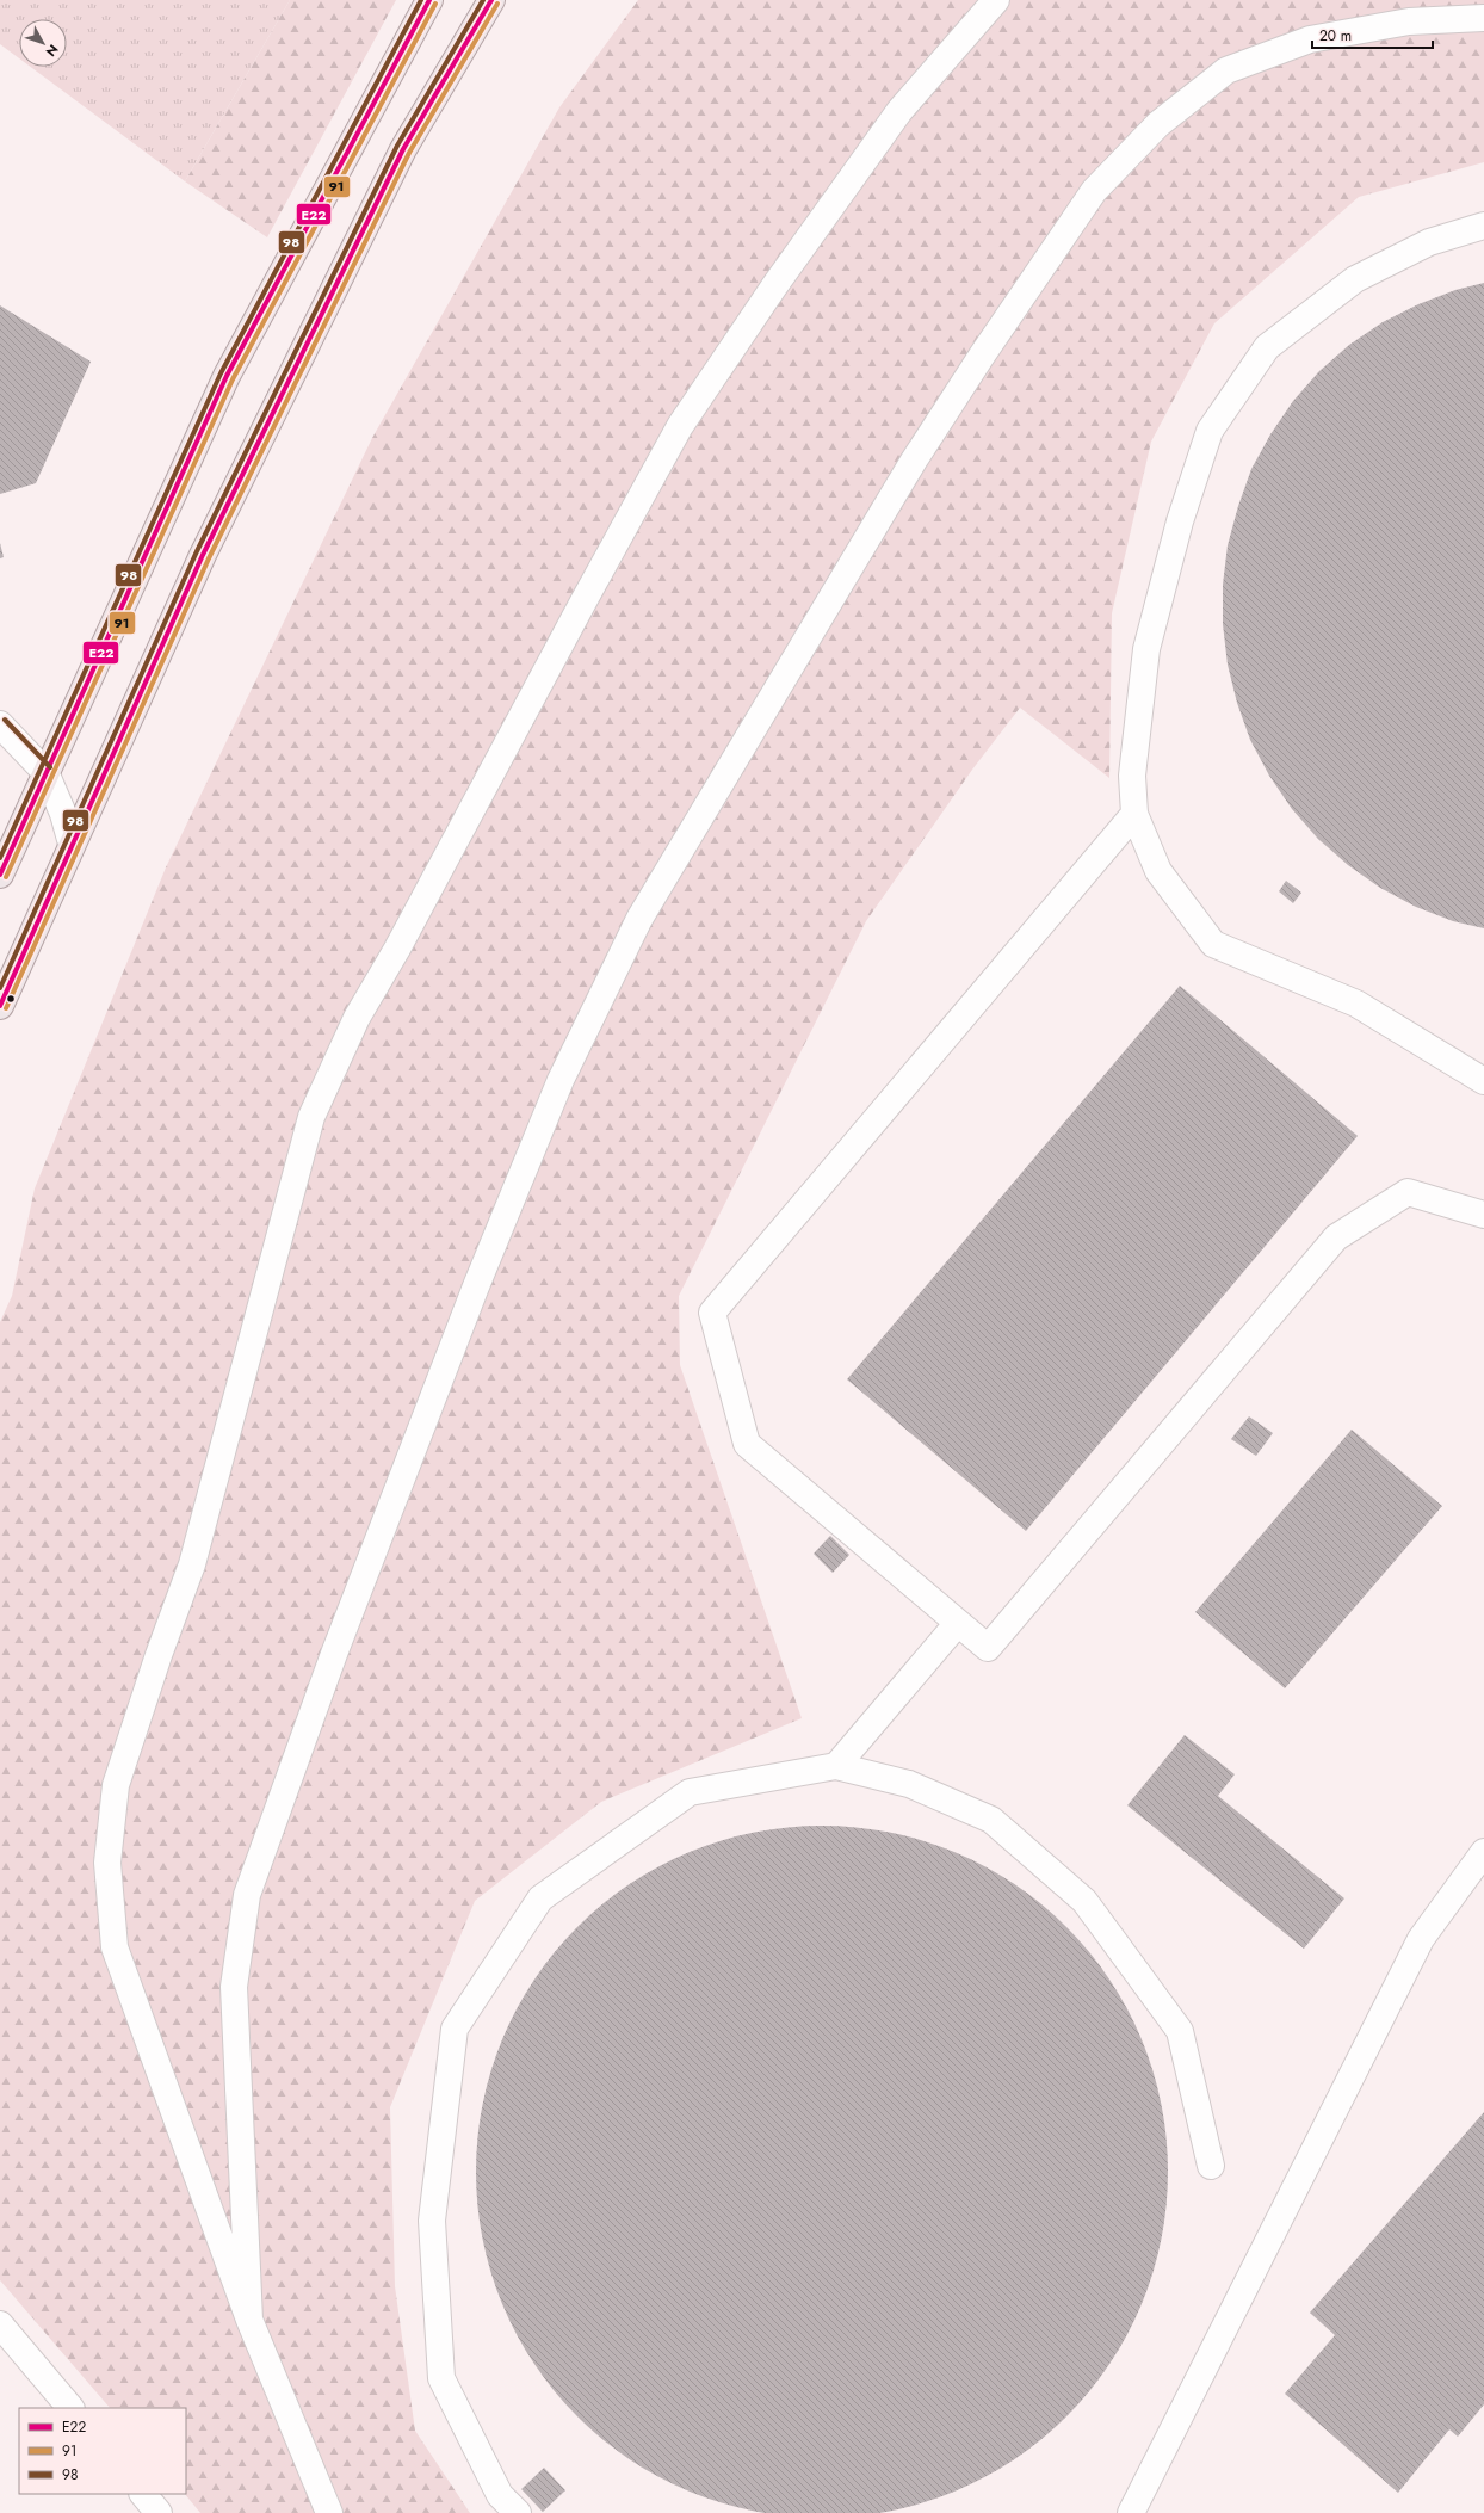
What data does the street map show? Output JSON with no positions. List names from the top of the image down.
{
  "lines": ["transit line E22", "transit line 98", "transit line 91"],
  "legend": ["E22", "91", "98"],
  "scale_bar": "20 m",
  "north": "bottom right"
}
